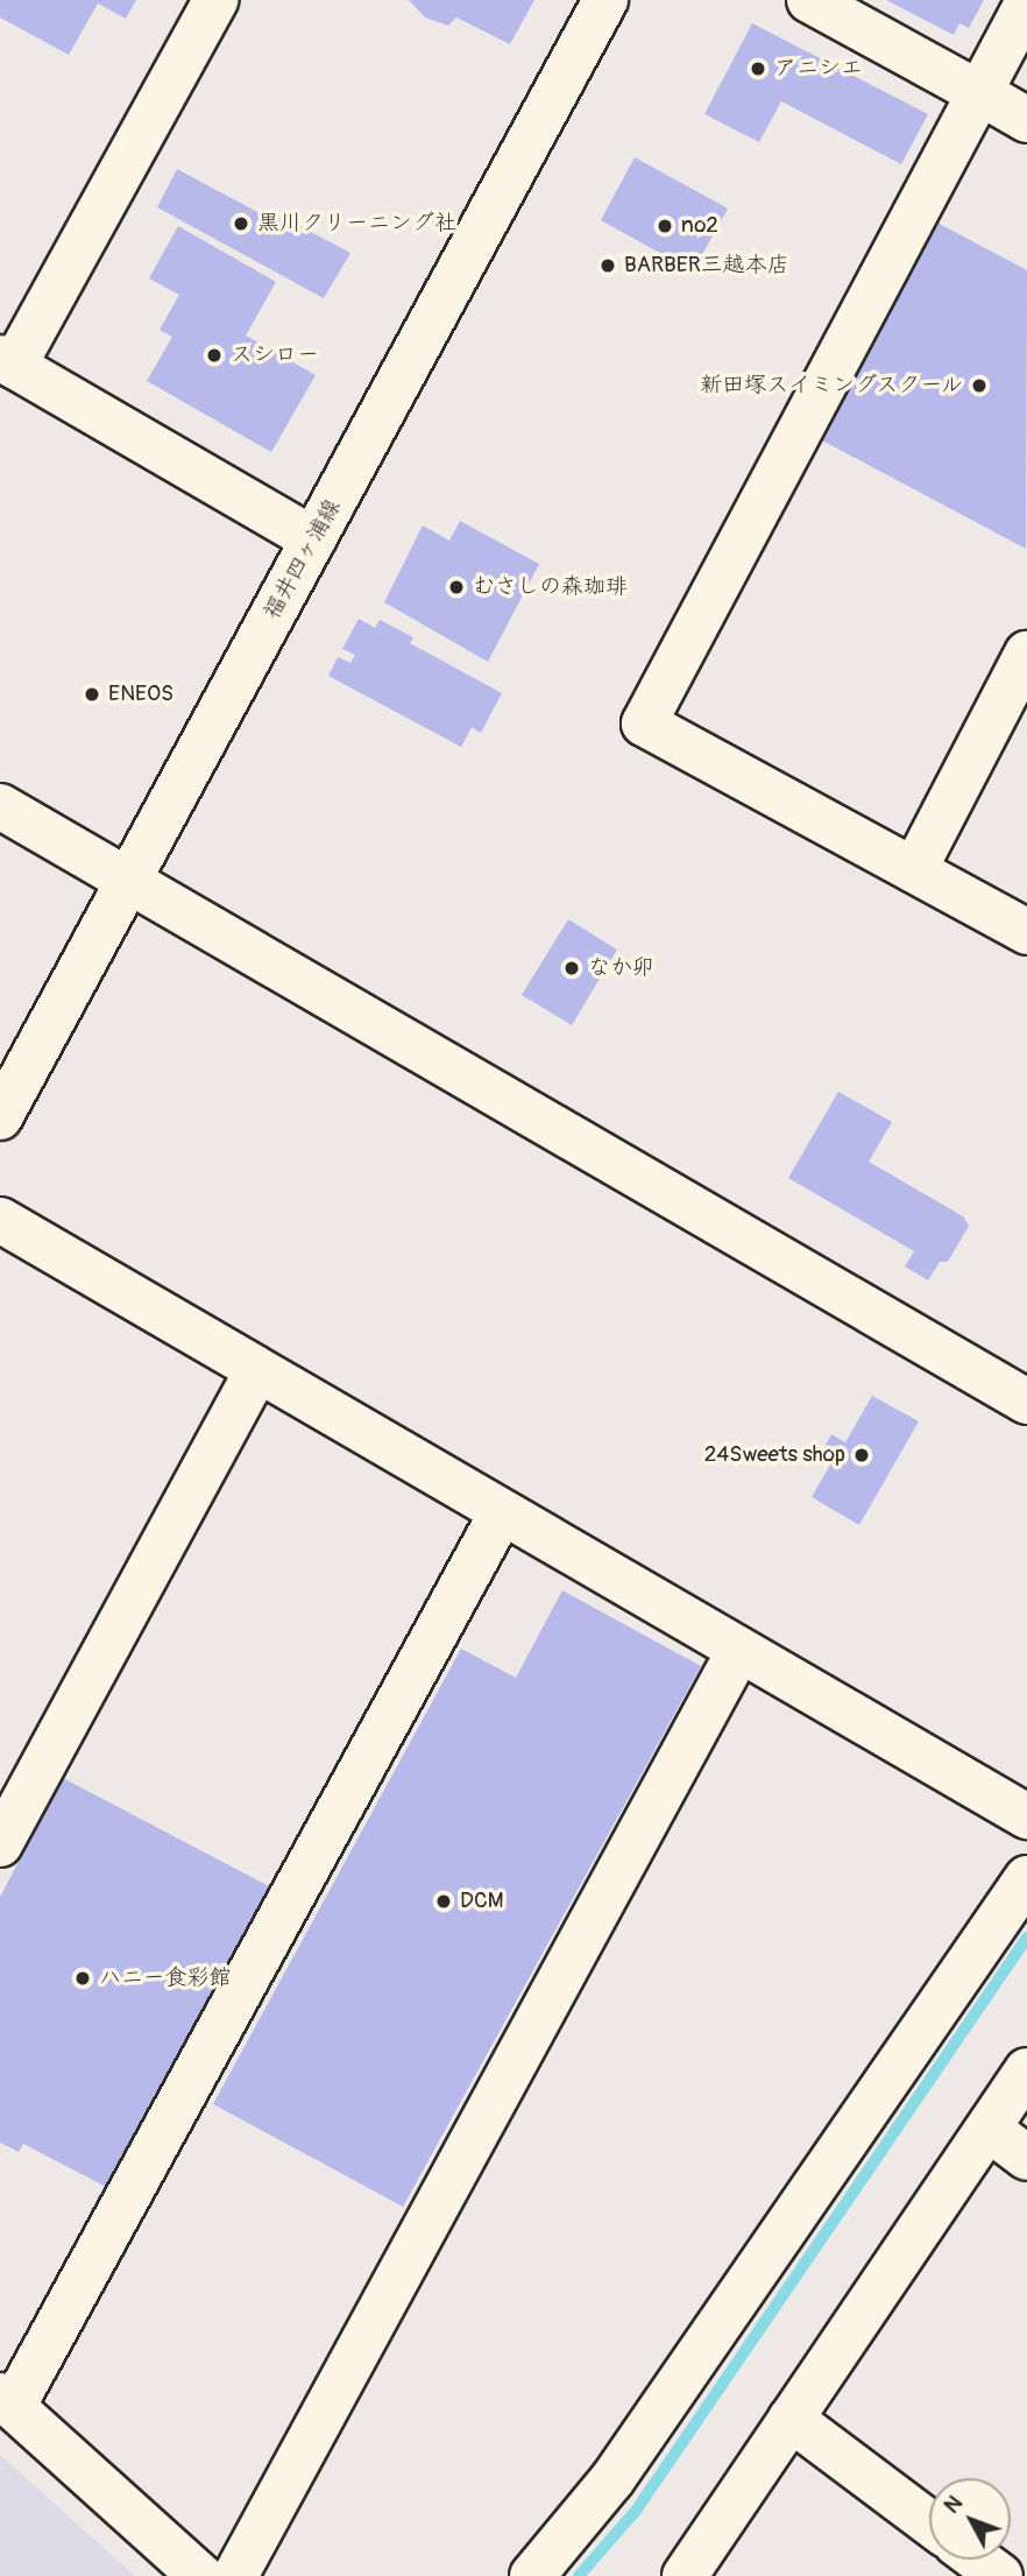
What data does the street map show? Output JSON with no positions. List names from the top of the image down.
{
  "streets": {
    "street": ["福井四ヶ浦線"]
  },
  "places": [
    "アニシエ",
    "黒川クリーニング社",
    "no2",
    "BARBER三越本店",
    "スシロー",
    "新田塚スイミングスクール",
    "むさしの森珈琲",
    "ENEOS",
    "なか卯",
    "24Sweets shop",
    "DCM",
    "ハニー食彩館"
  ],
  "north": "top left"
}
